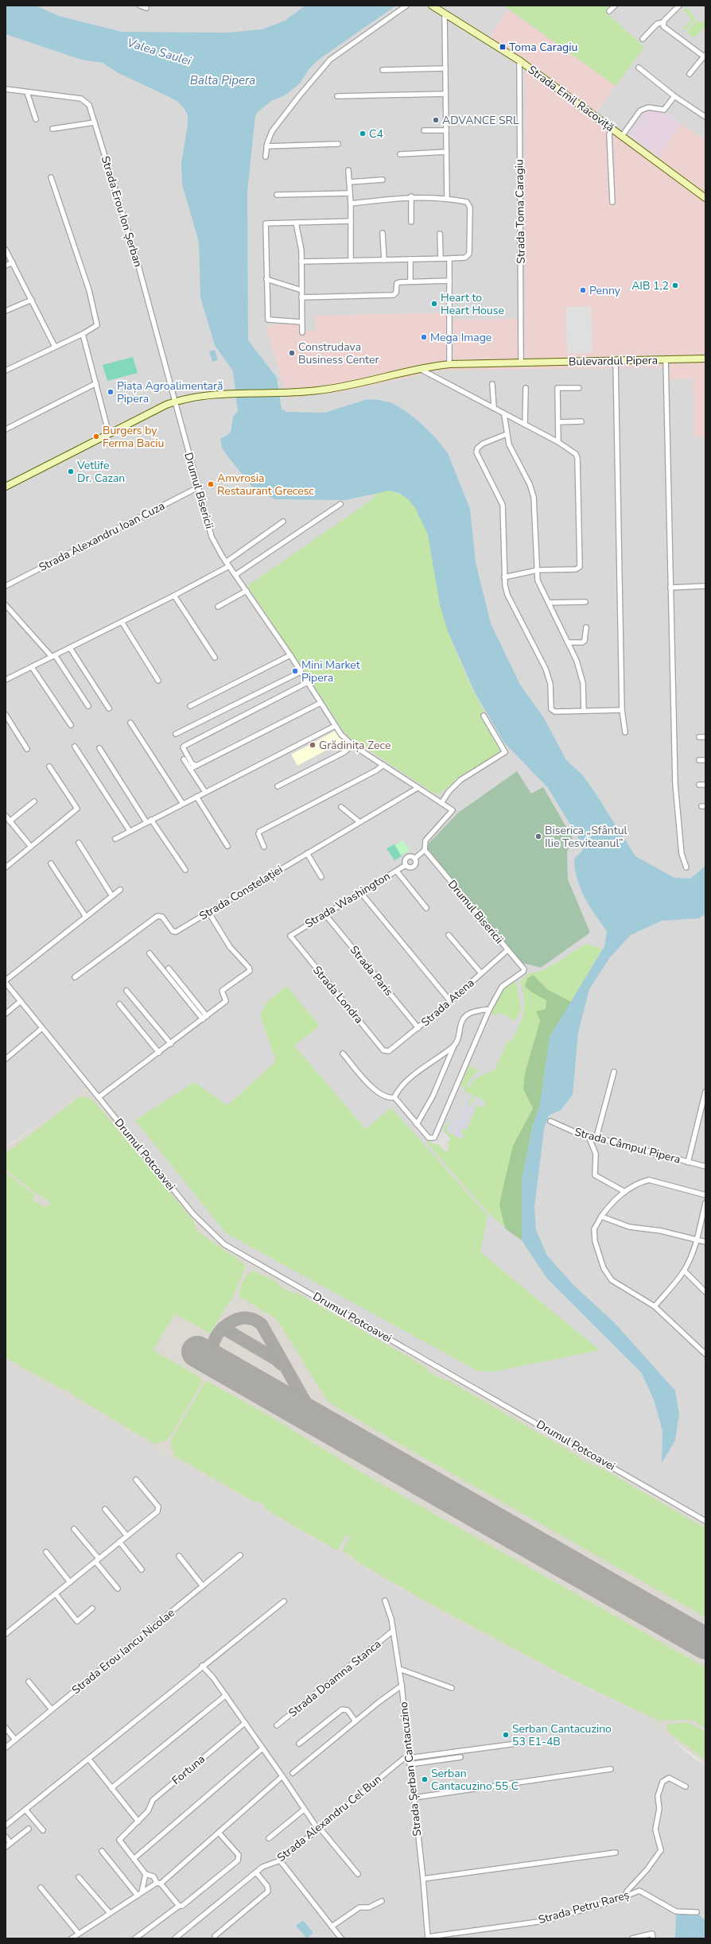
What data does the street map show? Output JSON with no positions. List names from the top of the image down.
{
  "streets": {
    "main road": ["Strada Emil Racoviță", "Bulevardul Pipera"],
    "street": [
      "Strada Erou Ion Șerban",
      "Strada Toma Caragiu",
      "Drumul Bisericii",
      "Strada Alexandru Ioan Cuza",
      "Strada Constelației",
      "Strada Washington",
      "Strada Paris",
      "Strada Londra",
      "Strada Atena",
      "Strada Câmpul Pipera",
      "Drumul Potcoavei",
      "Strada Erou Iancu Nicolae",
      "Strada Doamna Stanca",
      "Strada Șerban Cantacuzino",
      "Fortuna",
      "Strada Alexandru Cel Bun",
      "Strada Petru Rareș"
    ]
  },
  "crossings": [
    ["Strada Emil Racoviță", "Strada Toma Caragiu"],
    ["Strada Erou Ion Șerban", "Bulevardul Pipera"],
    ["Strada Erou Ion Șerban", "Drumul Bisericii"],
    ["Strada Toma Caragiu", "Bulevardul Pipera"],
    ["Bulevardul Pipera", "Drumul Bisericii"],
    ["Drumul Bisericii", "Strada Alexandru Ioan Cuza"],
    ["Drumul Bisericii", "Strada Constelației"],
    ["Drumul Bisericii", "Strada Atena"],
    ["Strada Washington", "Strada Paris"],
    ["Strada Washington", "Strada Londra"],
    ["Strada Paris", "Strada Atena"],
    ["Strada Londra", "Strada Atena"],
    ["Strada Doamna Stanca", "Strada Șerban Cantacuzino"],
    ["Strada Șerban Cantacuzino", "Strada Alexandru Cel Bun"],
    ["Strada Șerban Cantacuzino", "Strada Petru Rareș"]
  ],
  "water": ["Valea Saulei", "Balta Pipera"],
  "places": {
    "transit": ["Toma Caragiu"],
    "other": [
      "ADVANCE SRL",
      "C4",
      "AIB 1,2",
      "Penny",
      "Heart to Heart House",
      "Mega Image",
      "Construdava Business Center",
      "Piața Agroalimentară Pipera",
      "Burgers by Ferma Baciu",
      "Vetlife Dr. Cazan",
      "Amvrosia Restaurant Grecesc",
      "Mini Market Pipera",
      "Grădinița Zece",
      "Biserica „Sfântul Ilie Tesviteanul”",
      "Serban Cantacuzino 53 E1-4B",
      "Serban Cantacuzino 55 C"
    ]
  }
}
